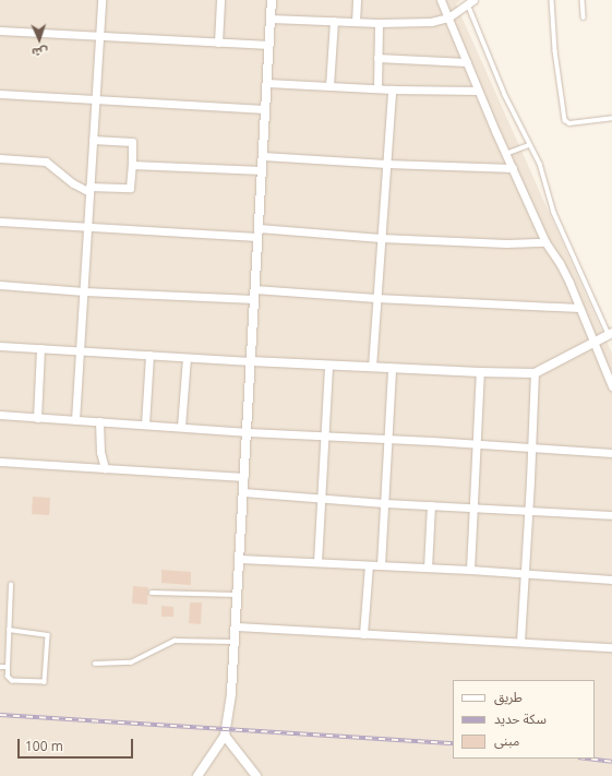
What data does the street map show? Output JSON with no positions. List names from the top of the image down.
{
  "legend": ["طريق", "سكة حديد", "مبنى"],
  "scale_bar": "100 m",
  "north": "bottom"
}
